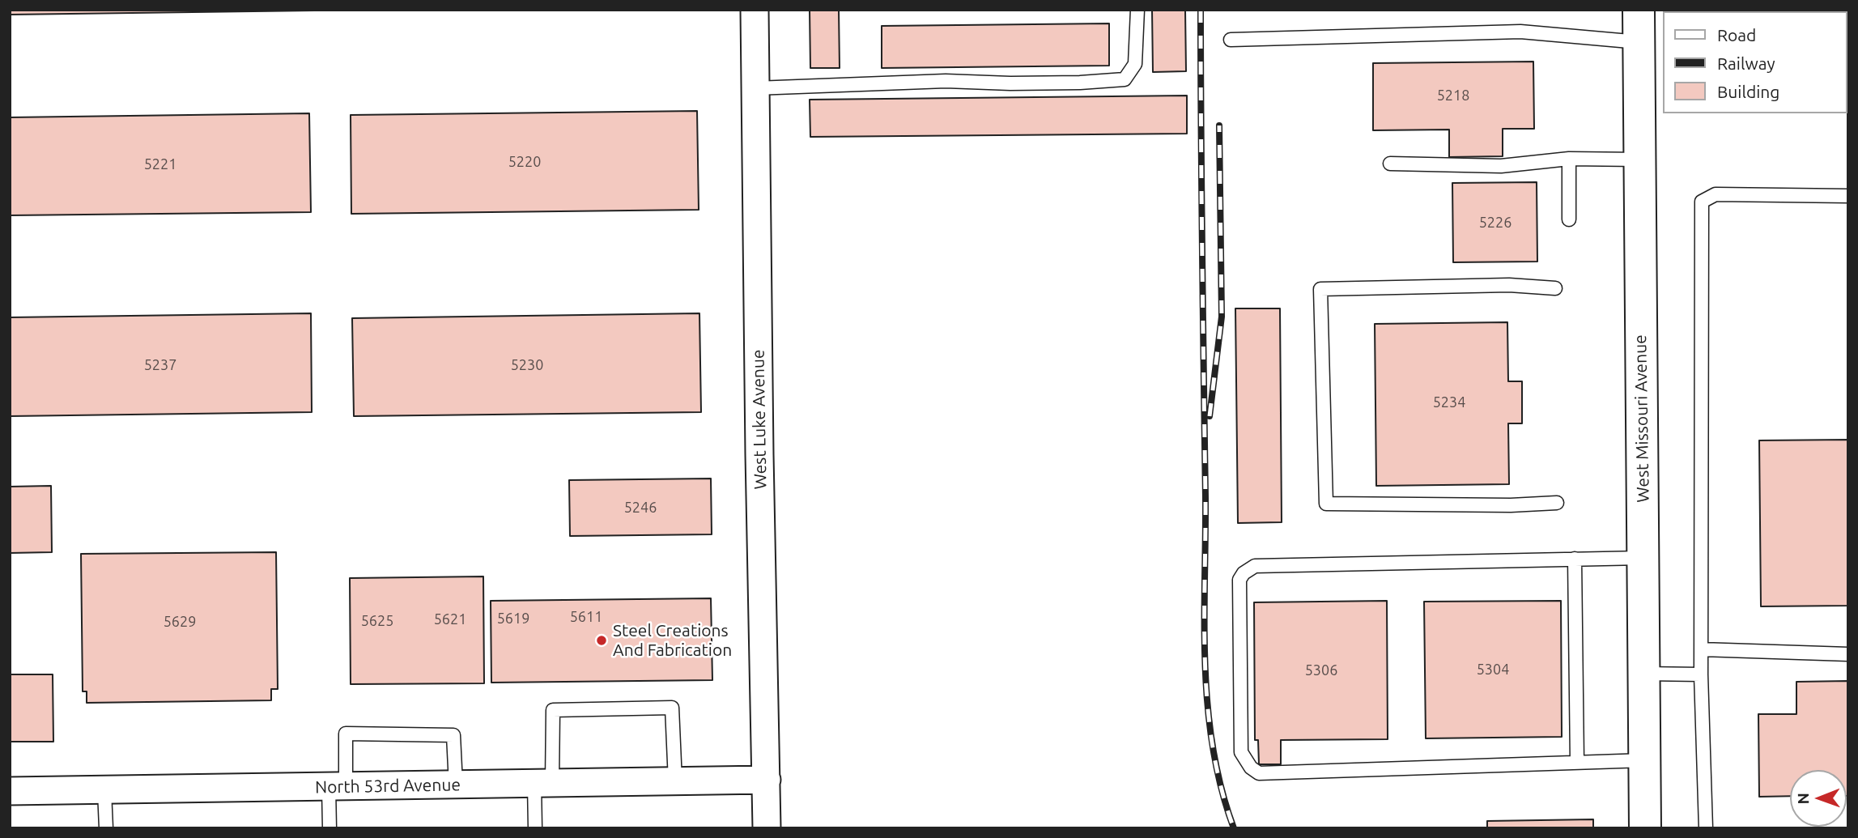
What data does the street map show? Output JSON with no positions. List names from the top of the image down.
{
  "streets": {
    "street": ["West Missouri Avenue", "West Luke Avenue", "North 53rd Avenue"]
  },
  "crossings": [
    ["West Luke Avenue", "North 53rd Avenue"]
  ],
  "places": ["Steel Creations And Fabrication"],
  "house_numbers": [
    "5218",
    "5220",
    "5221",
    "5226",
    "5237",
    "5230",
    "5234",
    "5246",
    "5611",
    "5619",
    "5621",
    "5625",
    "5629",
    "5304",
    "5306"
  ],
  "legend": ["Road", "Railway", "Building"],
  "north": "left"
}
